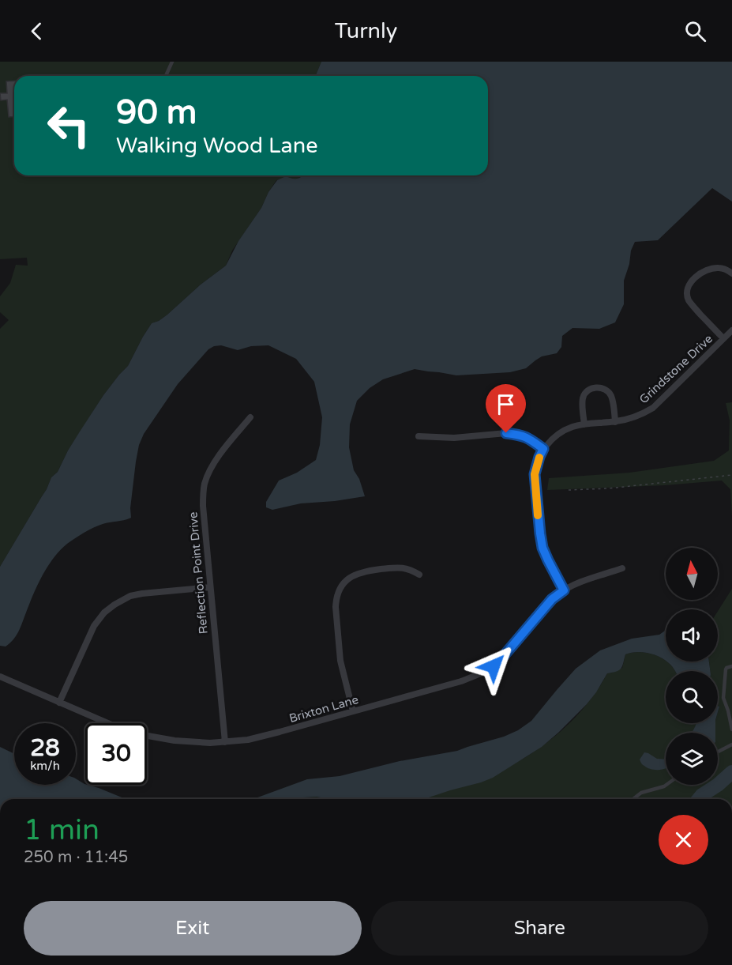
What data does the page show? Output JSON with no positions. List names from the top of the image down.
{
  "streets": {
    "street": ["Grindstone Drive", "Reflection Point Drive", "Brixton Lane"]
  },
  "crossings": [
    ["Reflection Point Drive", "Brixton Lane"]
  ],
  "north": "top",
  "page": {
    "header": "Turnly",
    "turn": ["90 m", "Walking Wood Lane"],
    "speed": "28 km/h",
    "limit": "30",
    "heading": ["1 min", "250 m · 11:45"],
    "buttons": ["Exit", "Share"]
  }
}
